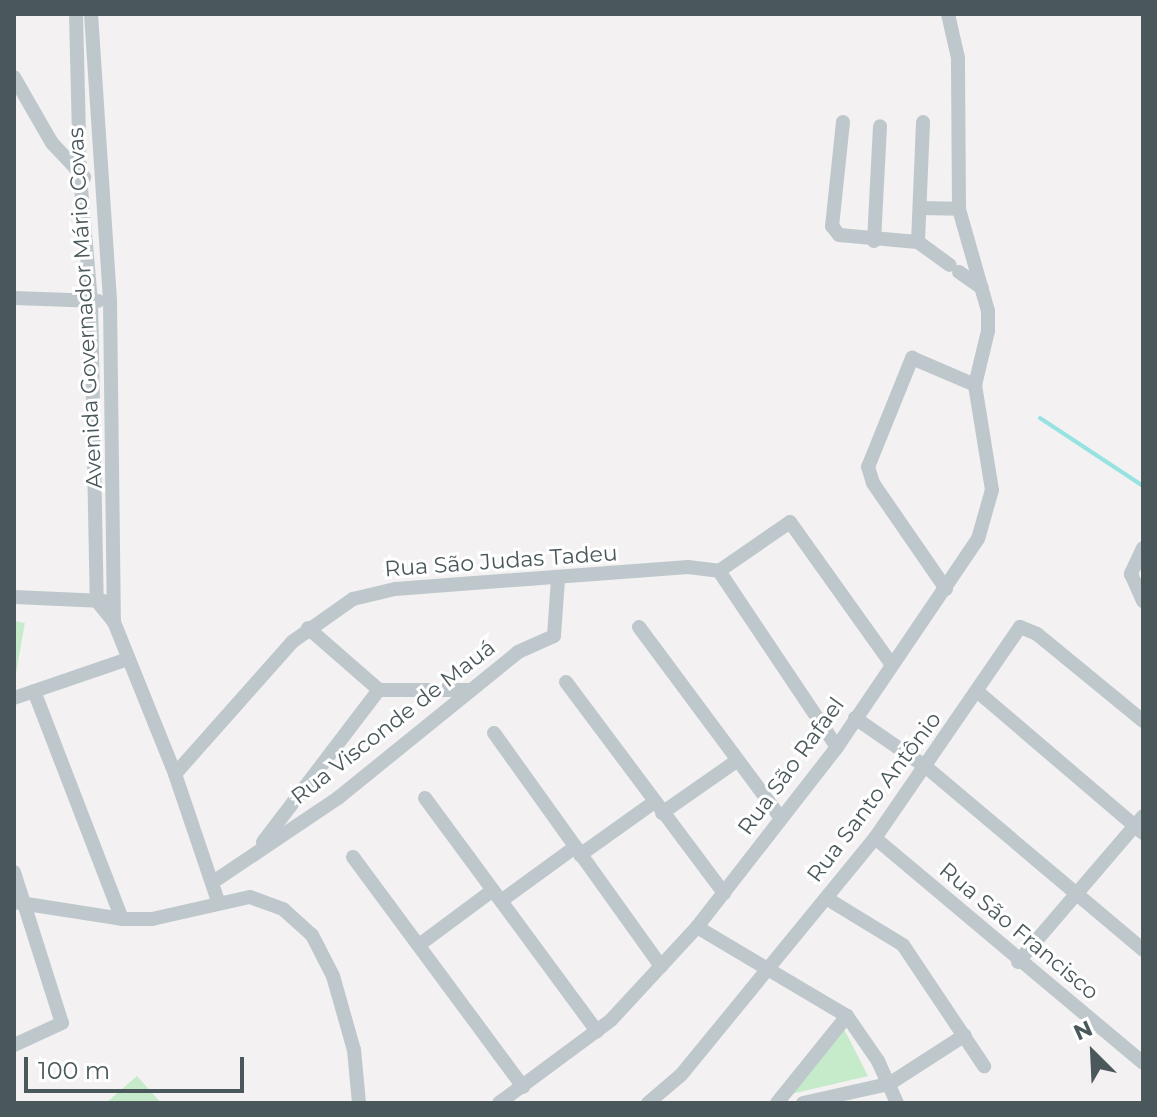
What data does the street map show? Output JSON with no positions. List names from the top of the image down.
{
  "streets": {
    "street": [
      "Avenida Governador Mário Covas",
      "Rua São Judas Tadeu",
      "Rua Visconde de Mauá",
      "Rua São Rafael",
      "Rua Santo Antônio",
      "Rua São Francisco"
    ]
  },
  "crossings": [
    ["Rua São Judas Tadeu", "Rua Visconde de Mauá"],
    ["Rua Santo Antônio", "Rua São Francisco"]
  ],
  "scale_bar": "100 m",
  "north": "top left"
}
